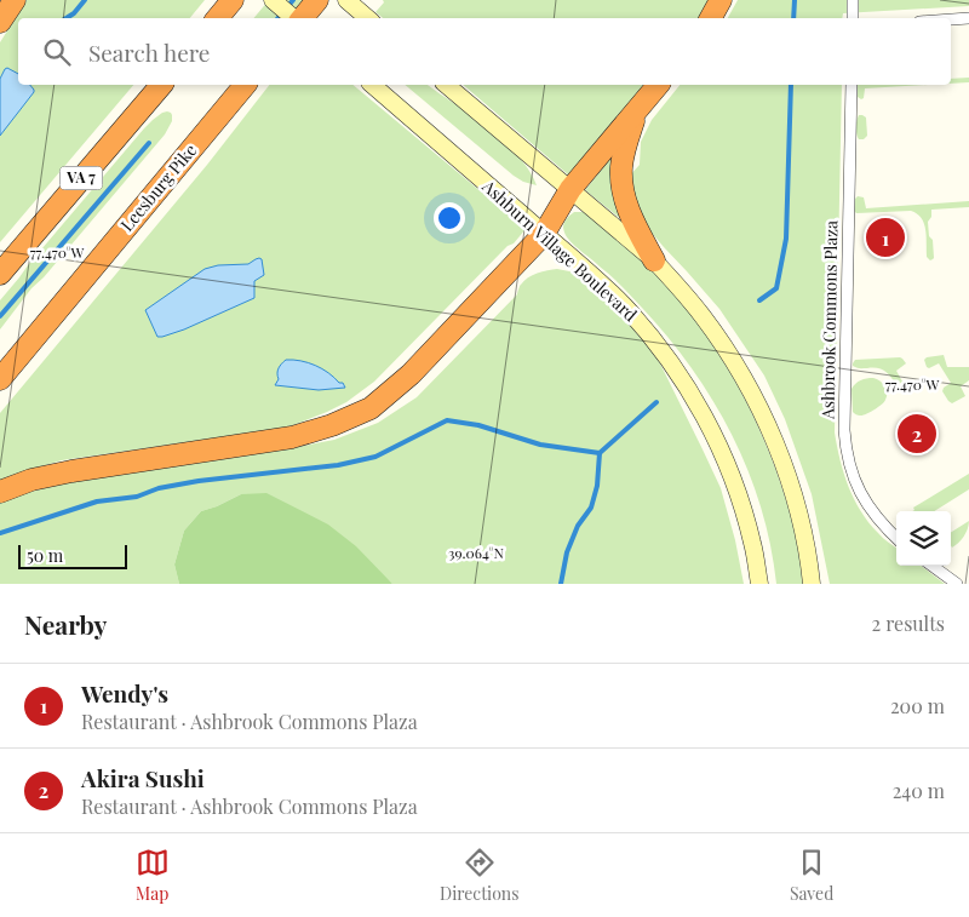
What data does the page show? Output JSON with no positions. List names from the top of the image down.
{
  "streets": {
    "highway": ["VA 7", "Leesburg Pike"],
    "main road": ["Ashburn Village Boulevard"],
    "street": ["Ashbrook Commons Plaza"]
  },
  "scale_bar": "50 m",
  "page": {
    "search": "Search here",
    "pins": ["1", "2"],
    "scale": "50 m",
    "heading": ["Nearby", "2 results"],
    "list": [
      {
        "mark": "1",
        "name": "Wendy's",
        "note": "Restaurant · Ashbrook Commons Plaza",
        "value": "200 m"
      },
      {
        "mark": "2",
        "name": "Akira Sushi",
        "note": "Restaurant · Ashbrook Commons Plaza",
        "value": "240 m"
      }
    ],
    "nav": ["Map", "Directions", "Saved"]
  },
  "coordinates": ["77.470°W", "39.064°N"]
}
